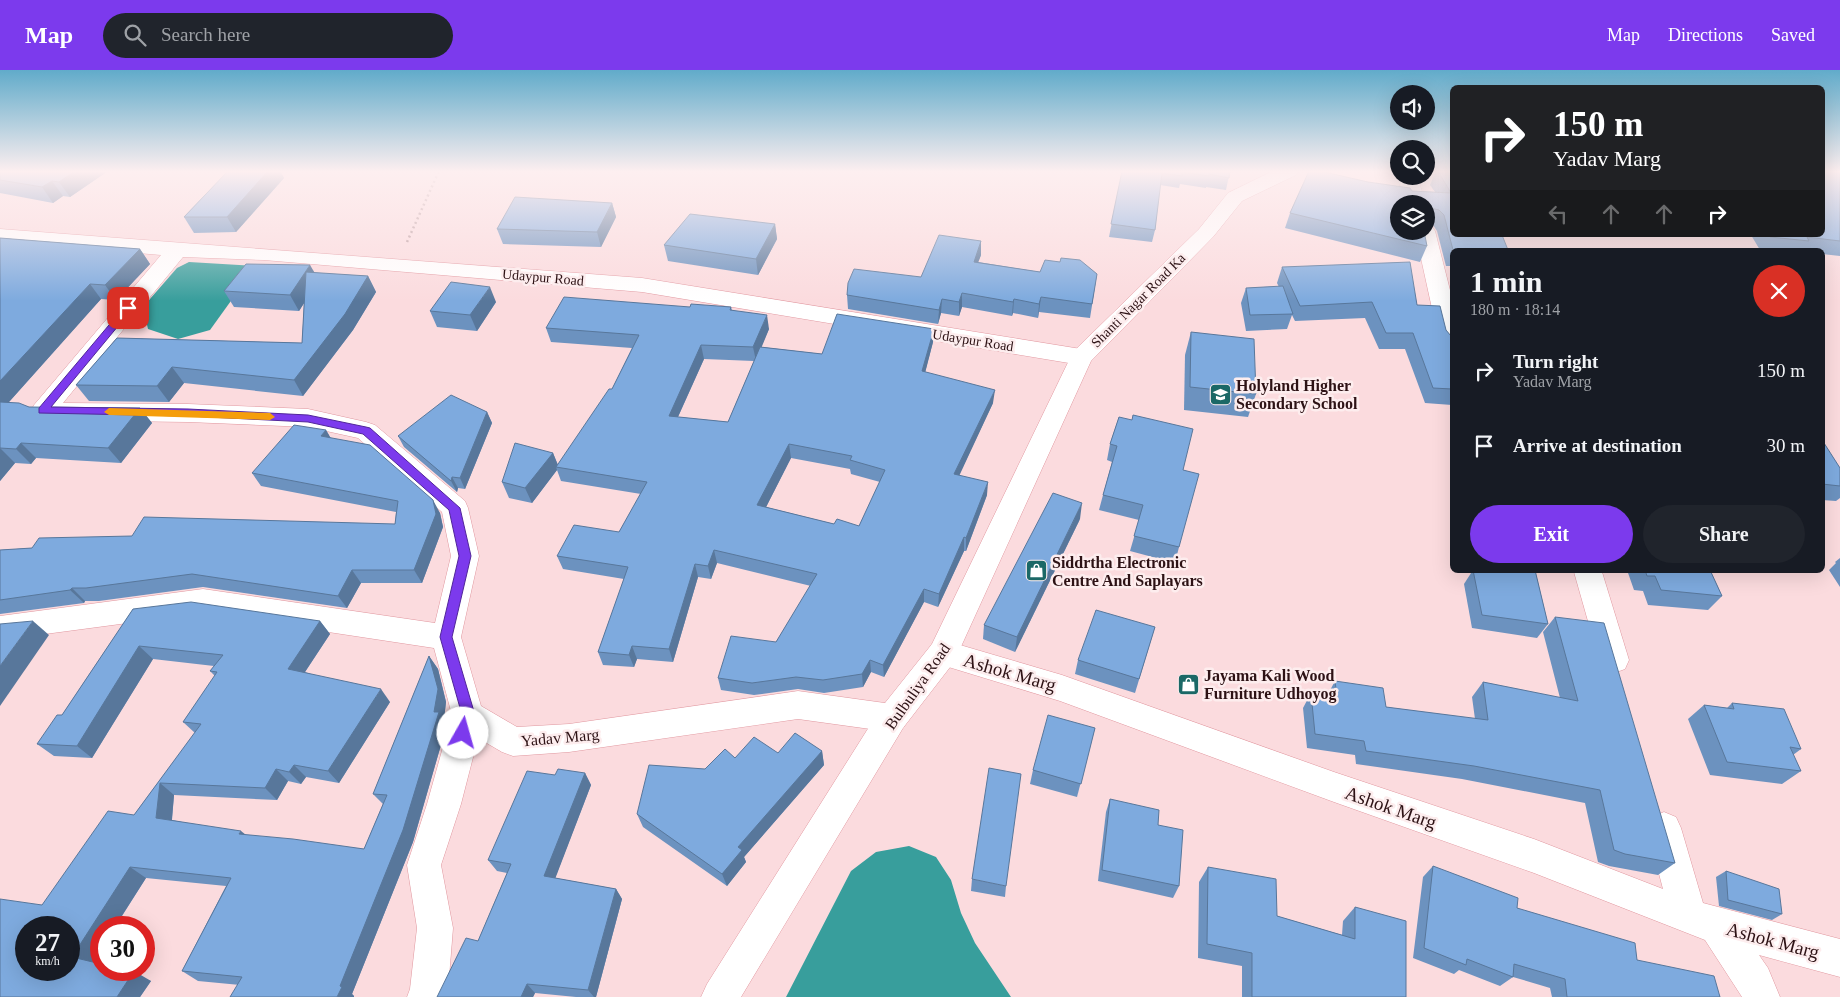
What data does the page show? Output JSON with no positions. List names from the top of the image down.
{
  "streets": {
    "street": [
      "Udaypur Road",
      "Shanti Nagar Road Ka",
      "Ashok Marg",
      "Bulbuliya Road",
      "Yadav Marg"
    ]
  },
  "crossings": [
    ["Udaypur Road", "Shanti Nagar Road Ka"],
    ["Udaypur Road", "Bulbuliya Road"],
    ["Shanti Nagar Road Ka", "Bulbuliya Road"],
    ["Ashok Marg", "Bulbuliya Road"],
    ["Bulbuliya Road", "Yadav Marg"]
  ],
  "places": {
    "school or university": ["Holyland Higher Secondary School"],
    "shop": ["Siddrtha Electronic Centre And Saplayars", "Jayama Kali Wood Furniture Udhoyog"]
  },
  "page": {
    "header": "Map",
    "search": "Search here",
    "nav": ["Map", "Directions", "Saved"],
    "turn": ["150 m", "Yadav Marg"],
    "heading": ["1 min", "180 m · 18:14"],
    "list": [
      {
        "name": "Turn right",
        "note": "Yadav Marg",
        "value": "150 m"
      },
      {
        "name": "Arrive at destination",
        "value": "30 m"
      }
    ],
    "buttons": ["Exit", "Share"],
    "speed": "27 km/h",
    "limit": "30"
  }
}
